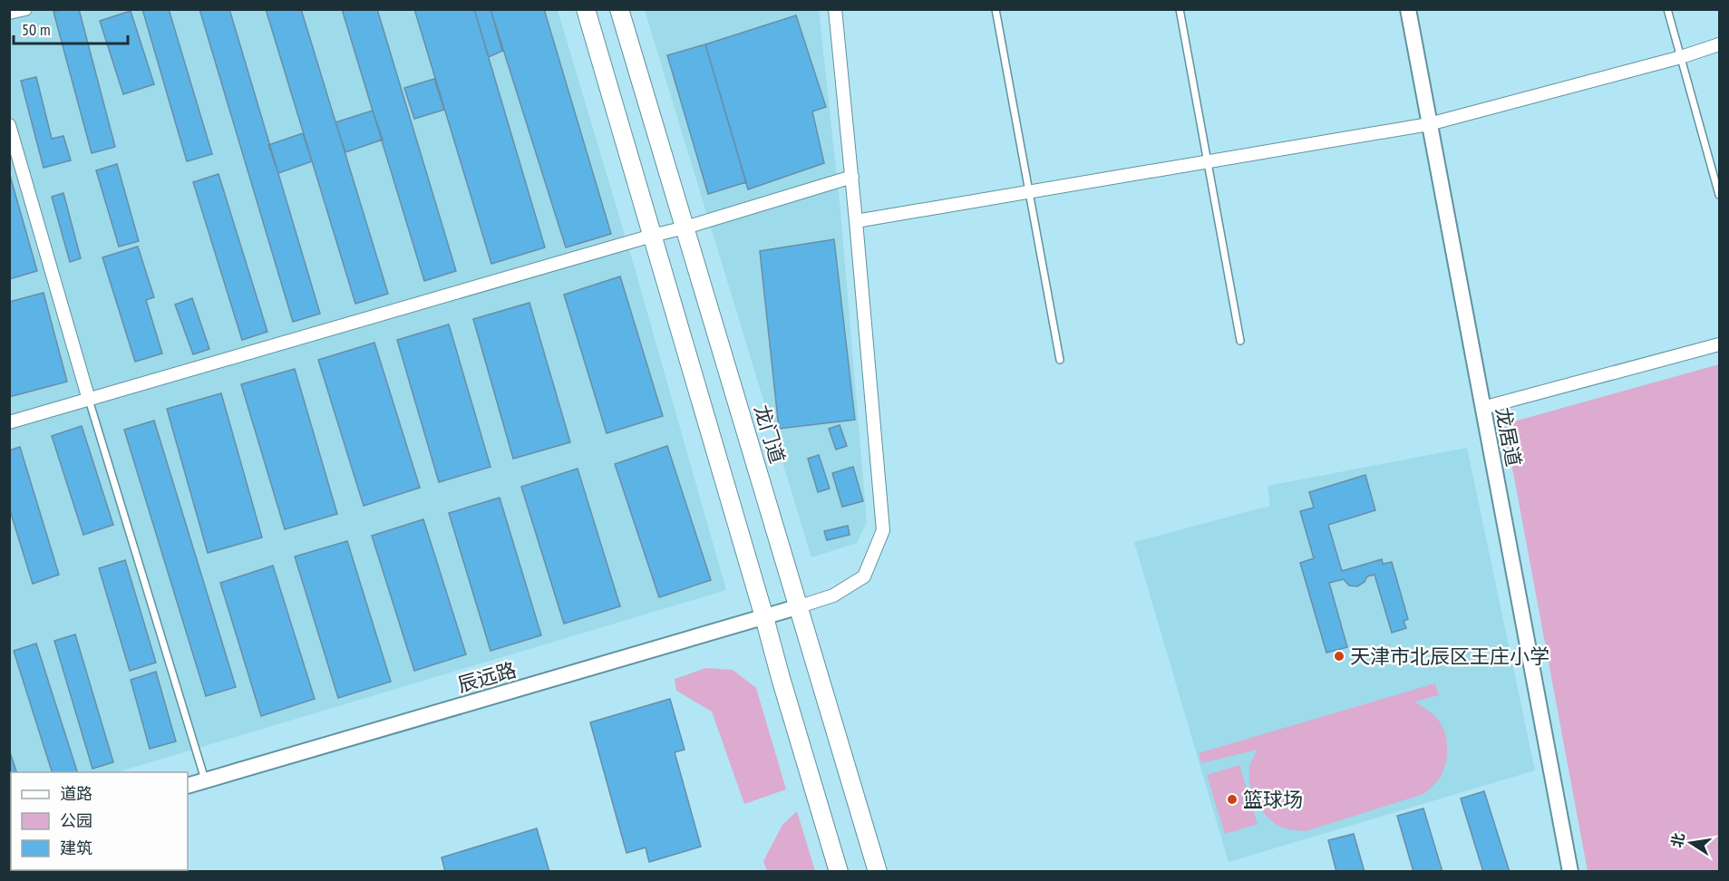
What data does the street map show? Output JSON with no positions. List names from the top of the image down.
{
  "streets": {
    "main road": ["龙门道"],
    "street": ["龙居道", "辰远路"]
  },
  "crossings": [
    ["龙门道", "辰远路"]
  ],
  "places": ["天津市北辰区王庄小学", "篮球场"],
  "legend": ["道路", "公园", "建筑"],
  "scale_bar": "50 m",
  "north": "left"
}
